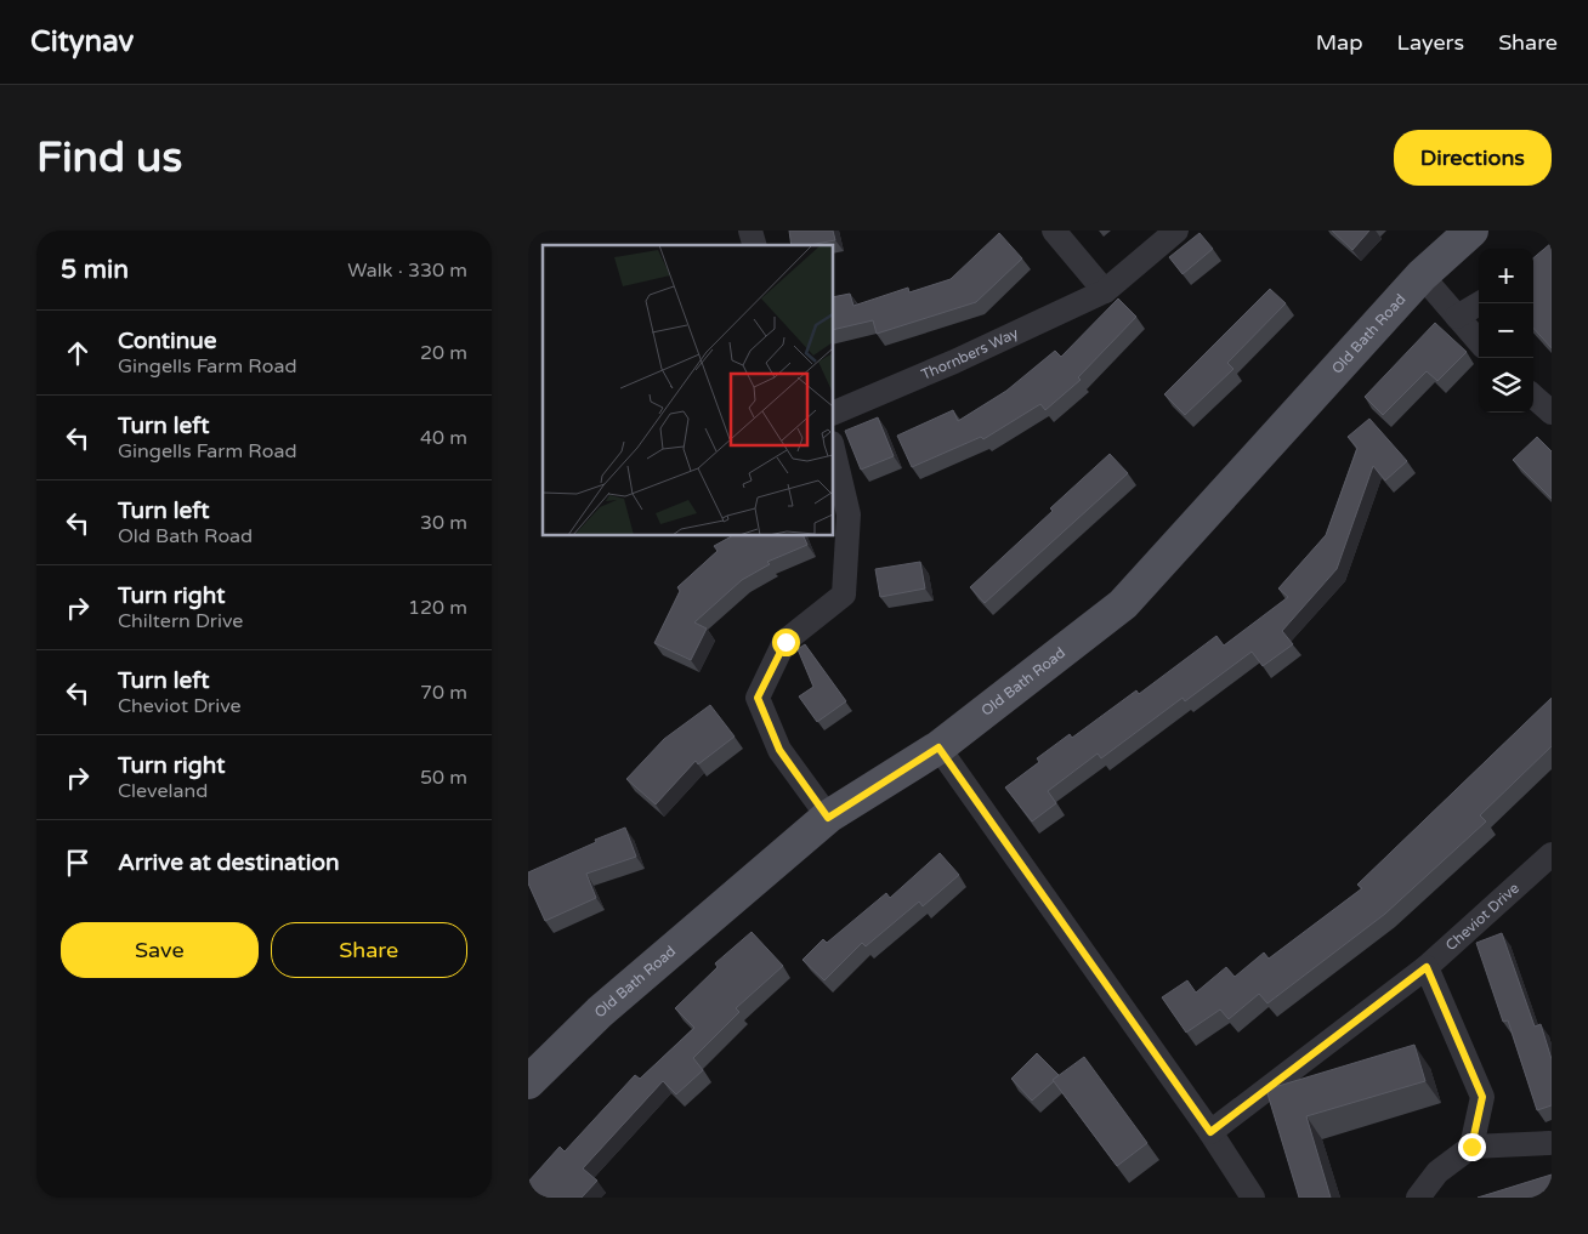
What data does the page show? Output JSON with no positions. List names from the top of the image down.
{
  "streets": {
    "main road": ["Old Bath Road"],
    "street": ["Thornbers Way", "Cheviot Drive"]
  },
  "page": {
    "header": "Citynav",
    "nav": ["Map", "Layers", "Share"],
    "buttons": [
      "Directions",
      ["Save", "Share"]
    ],
    "title": "Find us",
    "heading": ["5 min", "Walk · 330 m"],
    "map_buttons": ["+", "−"],
    "list": [
      ["Continue", "Gingells Farm Road", "20 m"],
      ["Turn left", "Gingells Farm Road", "40 m"],
      ["Turn left", "Old Bath Road", "30 m"],
      ["Turn right", "Chiltern Drive", "120 m"],
      ["Turn left", "Cheviot Drive", "70 m"],
      ["Turn right", "Cleveland", "50 m"],
      "Arrive at destination"
    ]
  }
}
